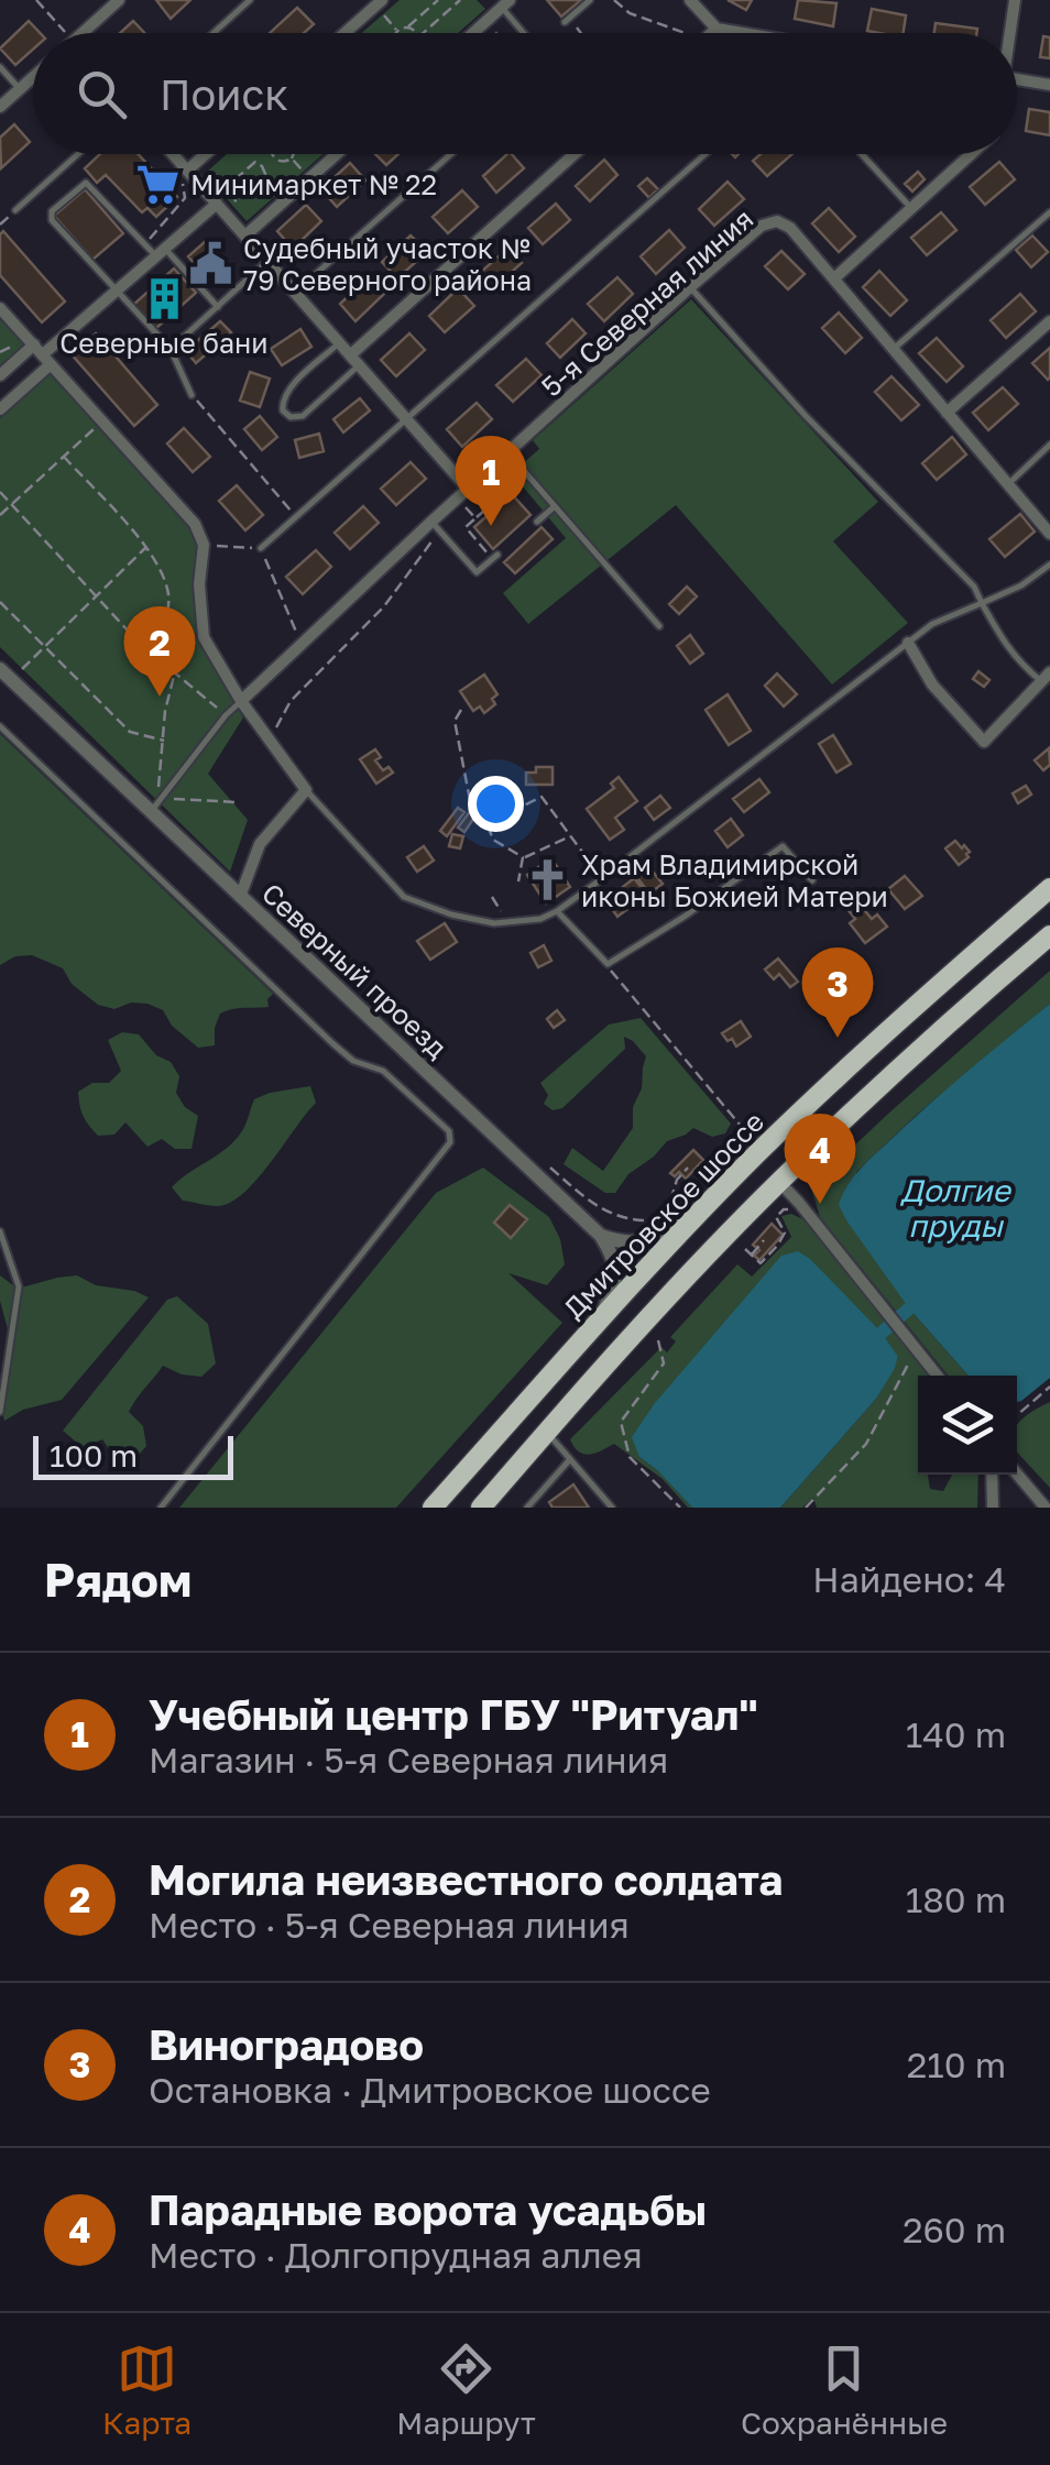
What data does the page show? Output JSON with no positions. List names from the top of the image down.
{
  "streets": {
    "highway": ["Дмитровское шоссе"],
    "street": ["5-я Северная линия", "Северный проезд"]
  },
  "water": ["Долгие пруды"],
  "places": {
    "supermarket": ["Минимаркет № 22"],
    "public building": ["Судебный участок № 79 Северного района"],
    "building": ["Северные бани"],
    "church": ["Храм Владимирской иконы Божией Матери"]
  },
  "scale_bar": "100 m",
  "page": {
    "search": "Поиск",
    "pins": [
      "1",
      "2",
      "3",
      "4"
    ],
    "scale": "100 m",
    "heading": ["Рядом", "Найдено: 4"],
    "list": [
      {
        "mark": "1",
        "name": "Учебный центр ГБУ \"Ритуал\"",
        "note": "Магазин · 5-я Северная линия",
        "value": "140 m"
      },
      {
        "mark": "2",
        "name": "Могила неизвестного солдата",
        "note": "Место · 5-я Северная линия",
        "value": "180 m"
      },
      {
        "mark": "3",
        "name": "Виноградово",
        "note": "Остановка · Дмитровское шоссе",
        "value": "210 m"
      },
      {
        "mark": "4",
        "name": "Парадные ворота усадьбы",
        "note": "Место · Долгопрудная аллея",
        "value": "260 m"
      }
    ],
    "nav": ["Карта", "Маршрут", "Сохранённые"]
  }
}
